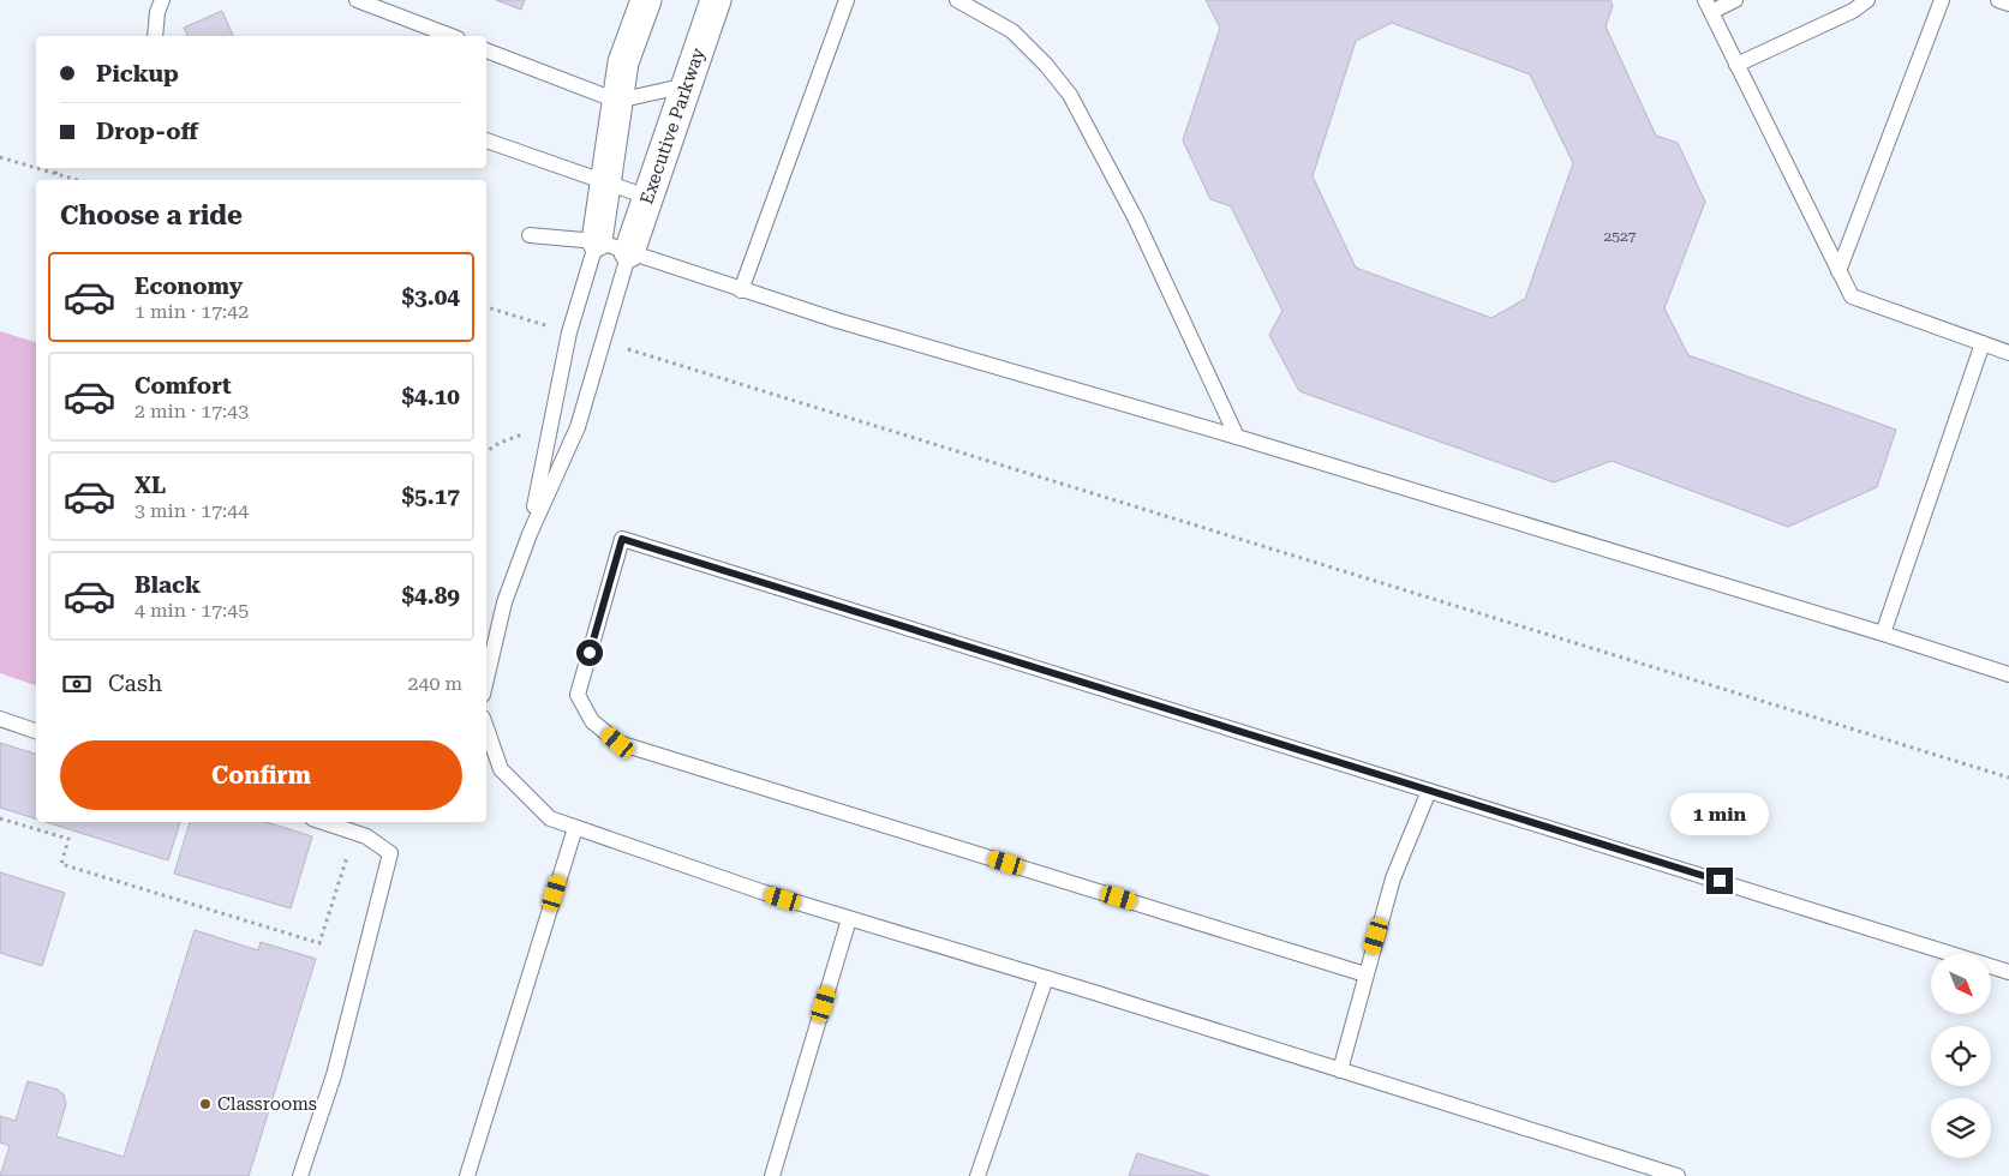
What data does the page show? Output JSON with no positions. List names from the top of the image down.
{
  "streets": {
    "street": ["Executive Parkway"]
  },
  "places": ["Classrooms"],
  "house_numbers": ["2527"],
  "north": "bottom right",
  "page": {
    "banner": ["Pickup", "Drop-off"],
    "heading": "Choose a ride",
    "list": [
      {
        "name": "Economy",
        "note": "1 min · 17:42",
        "value": "$3.04"
      },
      {
        "name": "Comfort",
        "note": "2 min · 17:43",
        "value": "$4.10"
      },
      {
        "name": "XL",
        "note": "3 min · 17:44",
        "value": "$5.17"
      },
      {
        "name": "Black",
        "note": "4 min · 17:45",
        "value": "$4.89"
      }
    ],
    "pay": ["Cash", "240 m"],
    "buttons": "Confirm",
    "bubble": "1 min"
  }
}
